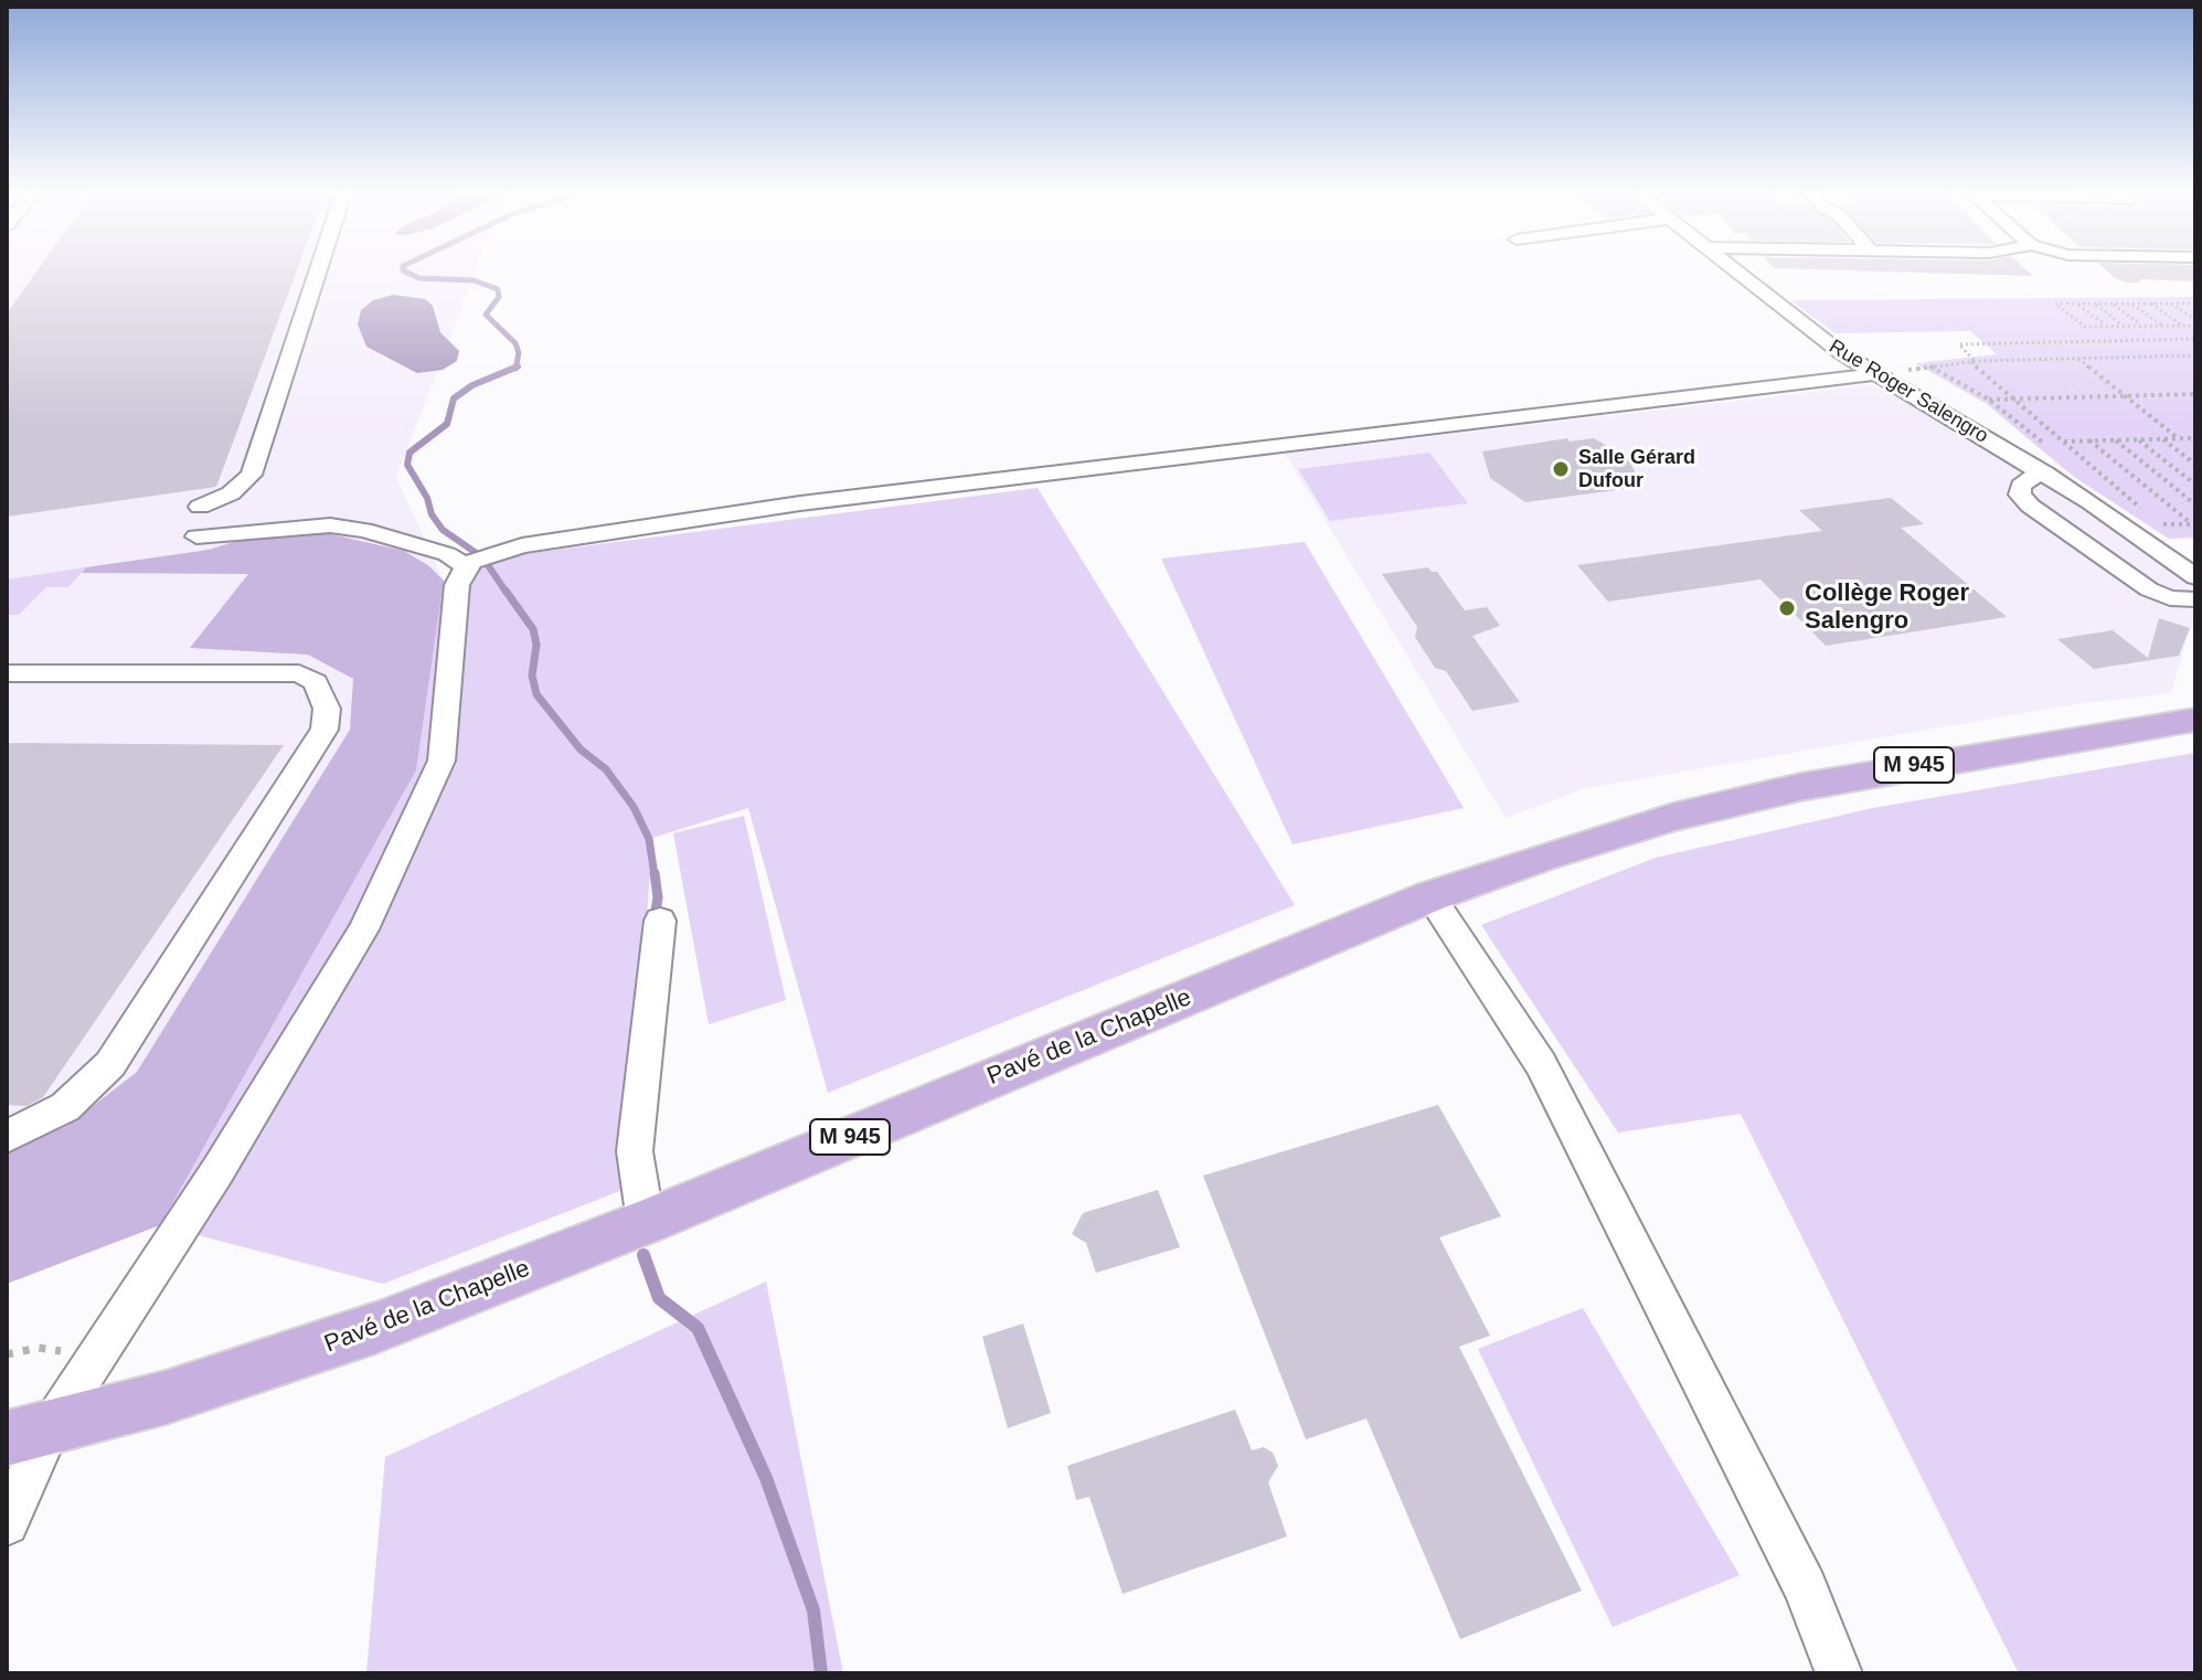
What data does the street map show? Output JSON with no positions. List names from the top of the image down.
{
  "streets": {
    "main road": ["M 945", "Pavé de la Chapelle"],
    "street": ["Rue Roger Salengro"]
  },
  "places": ["Salle Gérard Dufour", "Collège Roger Salengro"]
}
